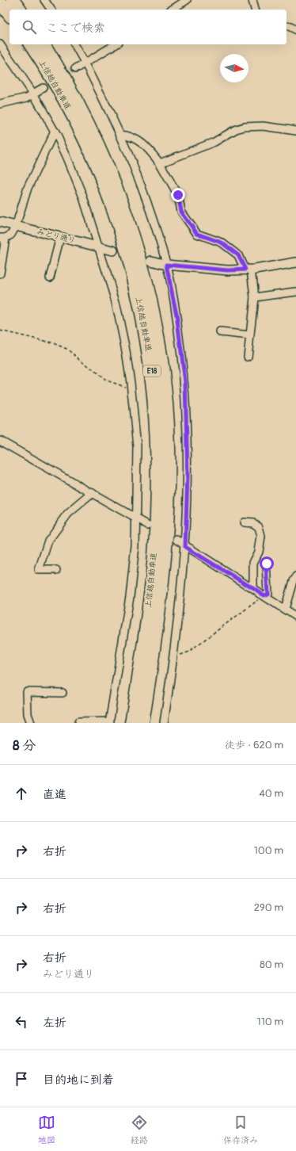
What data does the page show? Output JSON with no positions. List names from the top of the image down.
{
  "streets": {
    "highway": ["上信越自動車道", "E18"],
    "street": ["みどり通り"]
  },
  "north": "right",
  "page": {
    "search": "ここで検索",
    "heading": ["8 分", "徒歩 · 620 m"],
    "list": [
      ["直進", "40 m"],
      ["右折", "100 m"],
      ["右折", "290 m"],
      ["右折", "みどり通り", "80 m"],
      ["左折", "110 m"],
      "目的地に到着"
    ],
    "nav": ["地図", "経路", "保存済み"]
  }
}
